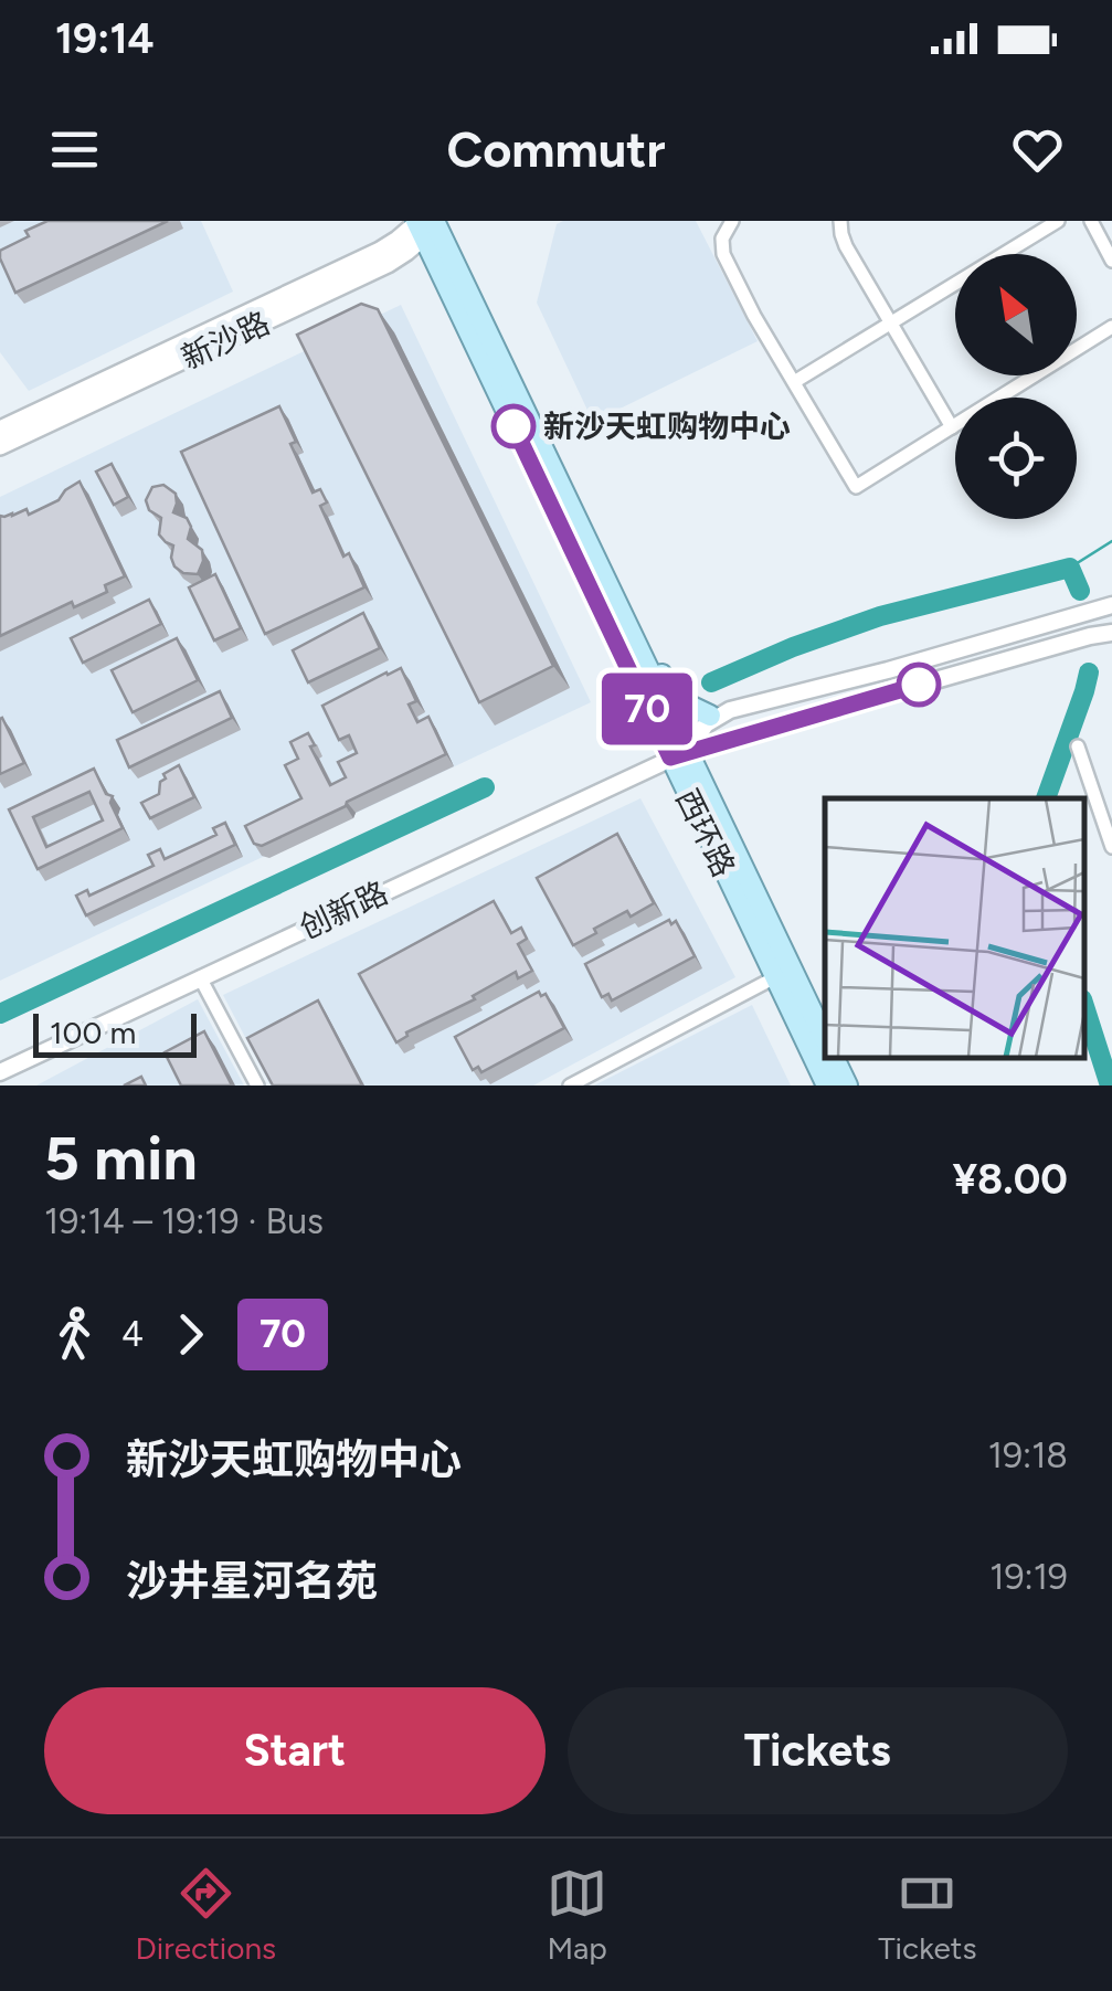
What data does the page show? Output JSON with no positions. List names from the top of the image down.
{
  "streets": {
    "main road": ["新沙路", "西环路"],
    "street": ["创新路"]
  },
  "crossings": [
    ["新沙路", "西环路"],
    ["西环路", "创新路"]
  ],
  "places": ["新沙天虹购物中心"],
  "lines": ["bus line 70"],
  "scale_bar": "100 m",
  "north": "top left",
  "page": {
    "status": "19:14",
    "header": "Commutr",
    "on_map": "70",
    "scale": "100 m",
    "heading": ["5 min", "19:14 – 19:19 · Bus", "¥8.00"],
    "legs": ["4", "70"],
    "list": [
      {
        "name": "新沙天虹购物中心",
        "value": "19:18"
      },
      {
        "name": "沙井星河名苑",
        "value": "19:19"
      }
    ],
    "buttons": ["Start", "Tickets"],
    "tabs": ["Directions", "Map", "Tickets"]
  }
}
